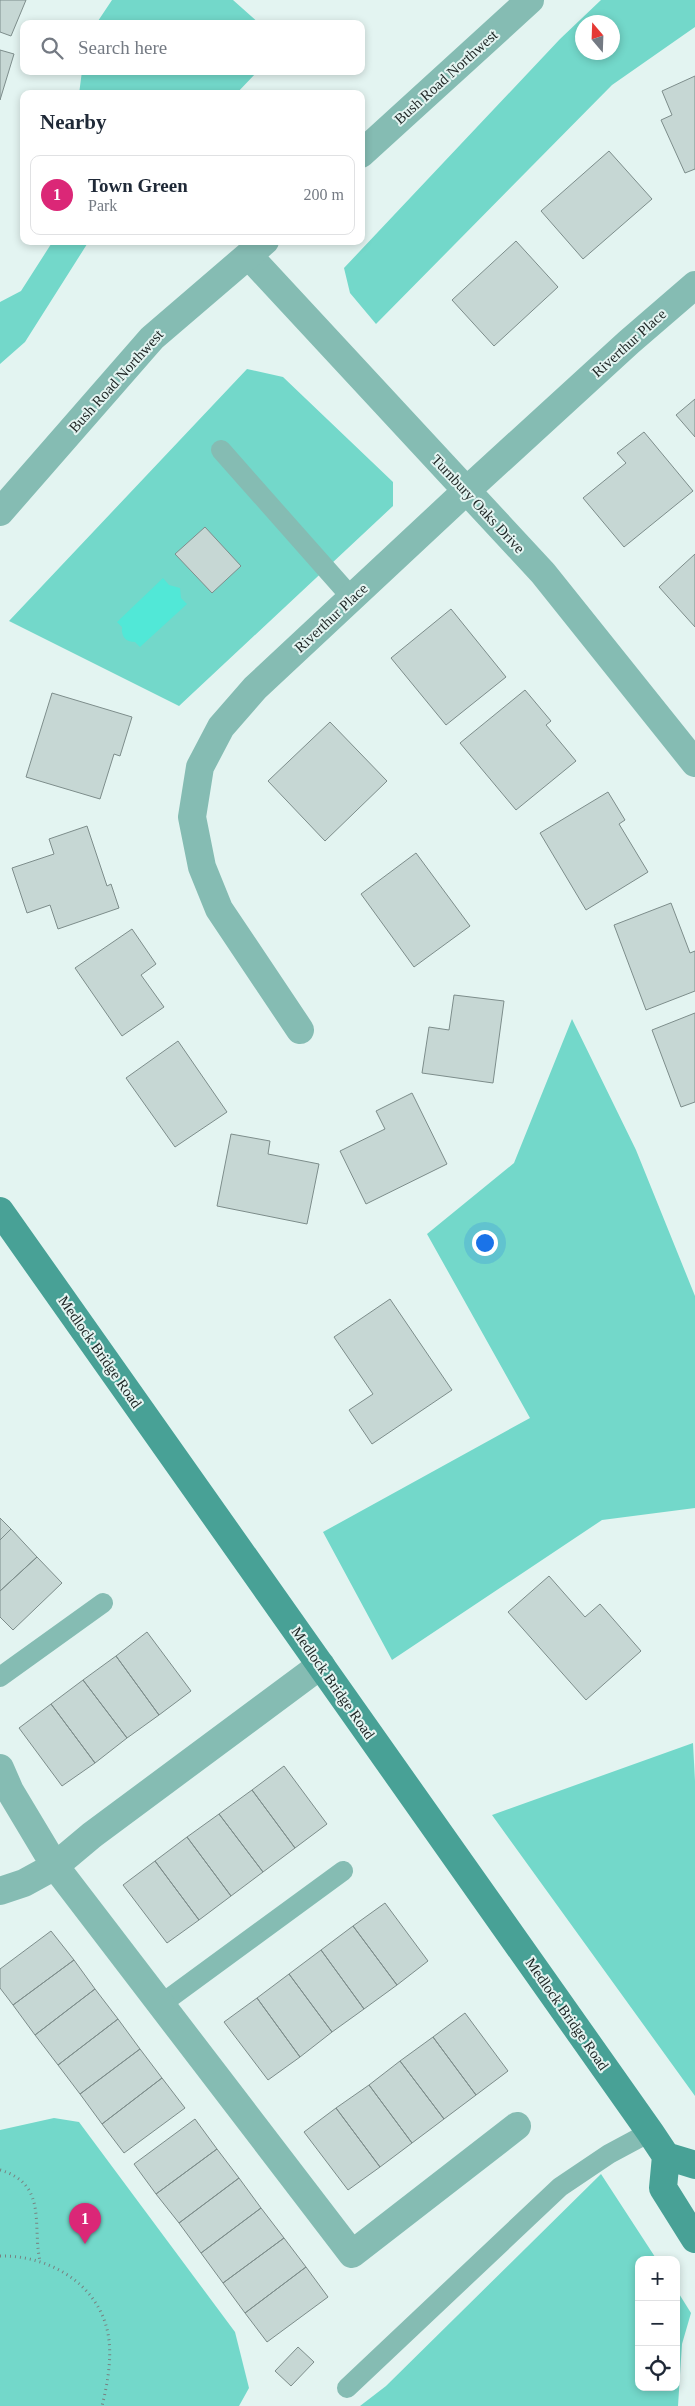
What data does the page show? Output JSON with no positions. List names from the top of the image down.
{
  "streets": {
    "main road": ["Medlock Bridge Road"],
    "street": ["Bush Road Northwest", "Riverthur Place", "Turnbury Oaks Drive"]
  },
  "crossings": [
    ["Bush Road Northwest", "Turnbury Oaks Drive"],
    ["Riverthur Place", "Turnbury Oaks Drive"]
  ],
  "north": "top",
  "page": {
    "search": "Search here",
    "heading": "Nearby",
    "list": [
      {
        "mark": "1",
        "name": "Town Green",
        "note": "Park",
        "value": "200 m"
      }
    ],
    "pins": "1",
    "map_buttons": ["+", "−"]
  }
}
